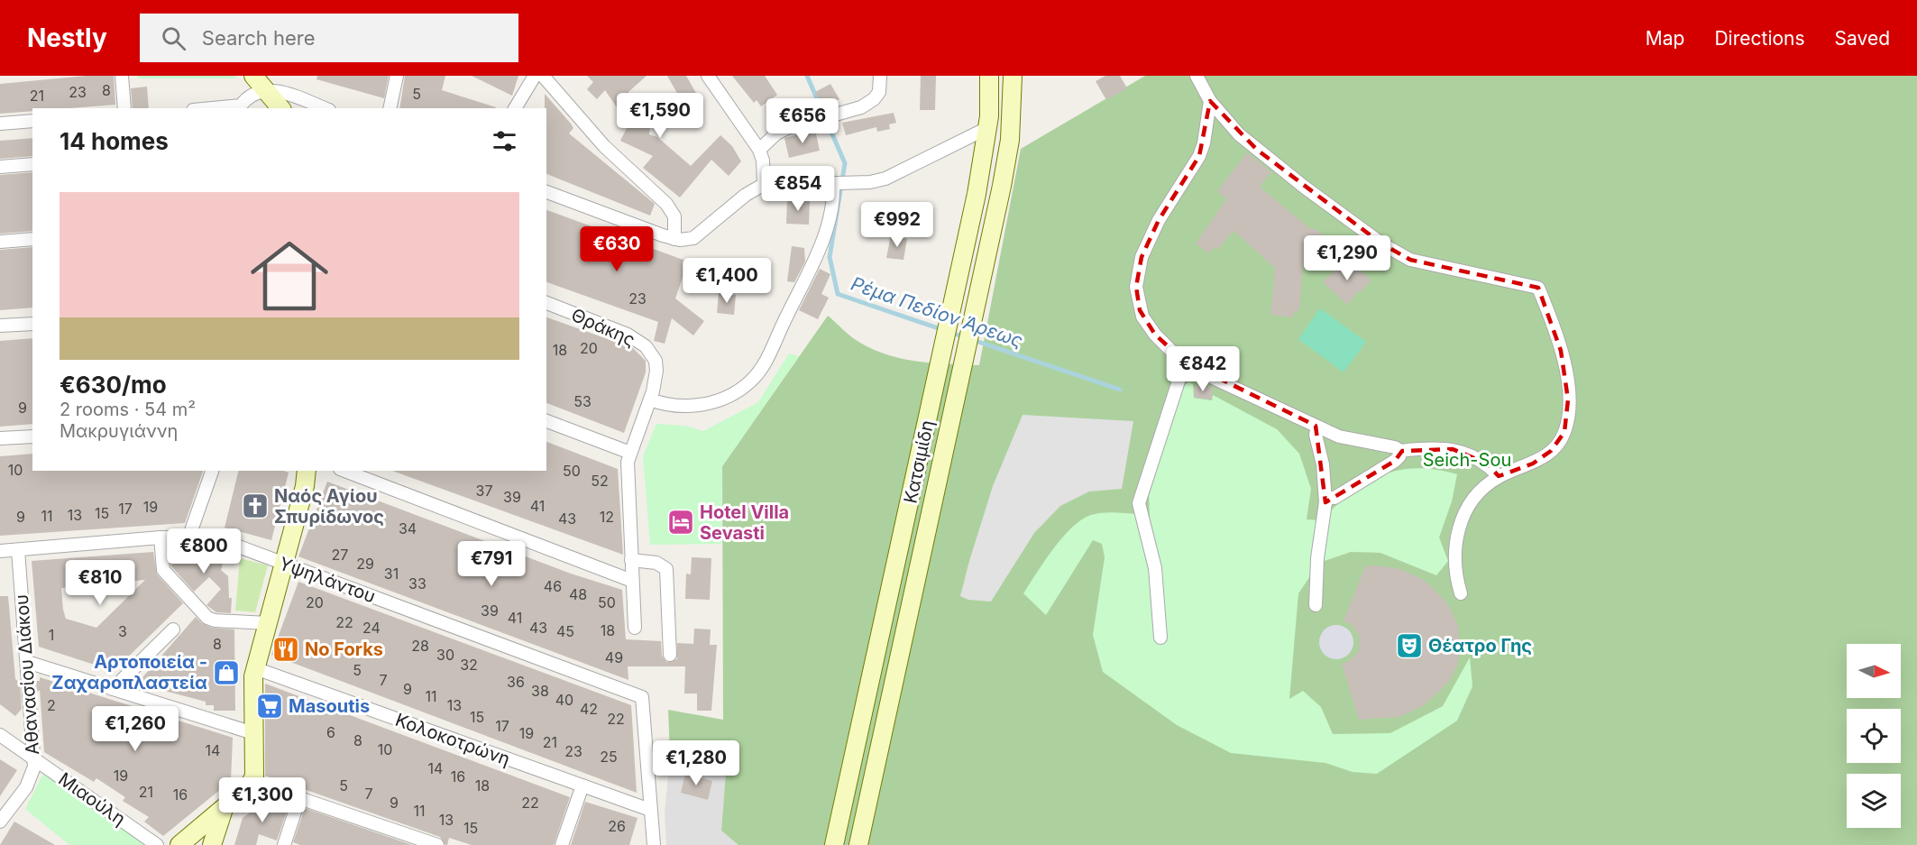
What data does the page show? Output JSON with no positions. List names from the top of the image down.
{
  "streets": {
    "main road": ["Κατσιμίδη"],
    "street": [
      "Θράκης",
      "Υψηλάντου",
      "Αθανασίου Διάκου",
      "Κολοκοτρώνη",
      "Μιαούλη"
    ]
  },
  "crossings": [
    ["Υψηλάντου", "Αθανασίου Διάκου"],
    ["Υψηλάντου", "Κολοκοτρώνη"],
    ["Αθανασίου Διάκου", "Μιαούλη"]
  ],
  "water": ["Ρέμα Πεδίον Άρεως"],
  "parks": ["Seich-Sou"],
  "places": {
    "church": ["Ναός Αγίου Σπυρίδωνος"],
    "hotel": ["Hotel Villa Sevasti"],
    "theatre": ["Θέατρο Γης"],
    "restaurant": ["No Forks"],
    "shop": ["Αρτοποιεία - Ζαχαροπλαστεία"],
    "supermarket": ["Masoutis"]
  },
  "house_numbers": [
    "8",
    "23",
    "5",
    "21",
    "23",
    "20",
    "18",
    "53",
    "9",
    "10",
    "50",
    "52",
    "37",
    "39",
    "41",
    "19",
    "17",
    "15",
    "13",
    "11",
    "9",
    "12",
    "43",
    "34",
    "27",
    "29",
    "31",
    "33",
    "46",
    "48",
    "20",
    "50",
    "39",
    "41",
    "22",
    "24",
    "43",
    "18",
    "3",
    "45",
    "1",
    "8",
    "28",
    "30",
    "49",
    "32",
    "5",
    "7",
    "36",
    "9",
    "38",
    "11",
    "40",
    "2",
    "13",
    "42",
    "15",
    "22",
    "17",
    "6",
    "19",
    "8",
    "21",
    "10",
    "14",
    "23",
    "25",
    "14",
    "19",
    "16",
    "5",
    "18",
    "21",
    "7",
    "16",
    "9",
    "22",
    "11",
    "13",
    "26",
    "15"
  ],
  "north": "right",
  "page": {
    "header": "Nestly",
    "search": "Search here",
    "nav": ["Map", "Directions", "Saved"],
    "price": [
      "€1,590",
      "€656",
      "€854",
      "€992",
      "€630",
      "€1,290",
      "€1,400",
      "€842",
      "€800",
      "€791",
      "€810",
      "€1,260",
      "€1,280",
      "€1,300"
    ],
    "heading": "14 homes",
    "list": [
      {
        "name": "€630/mo",
        "note": "2 rooms · 54 m² · Μακρυγιάννη"
      }
    ]
  }
}
